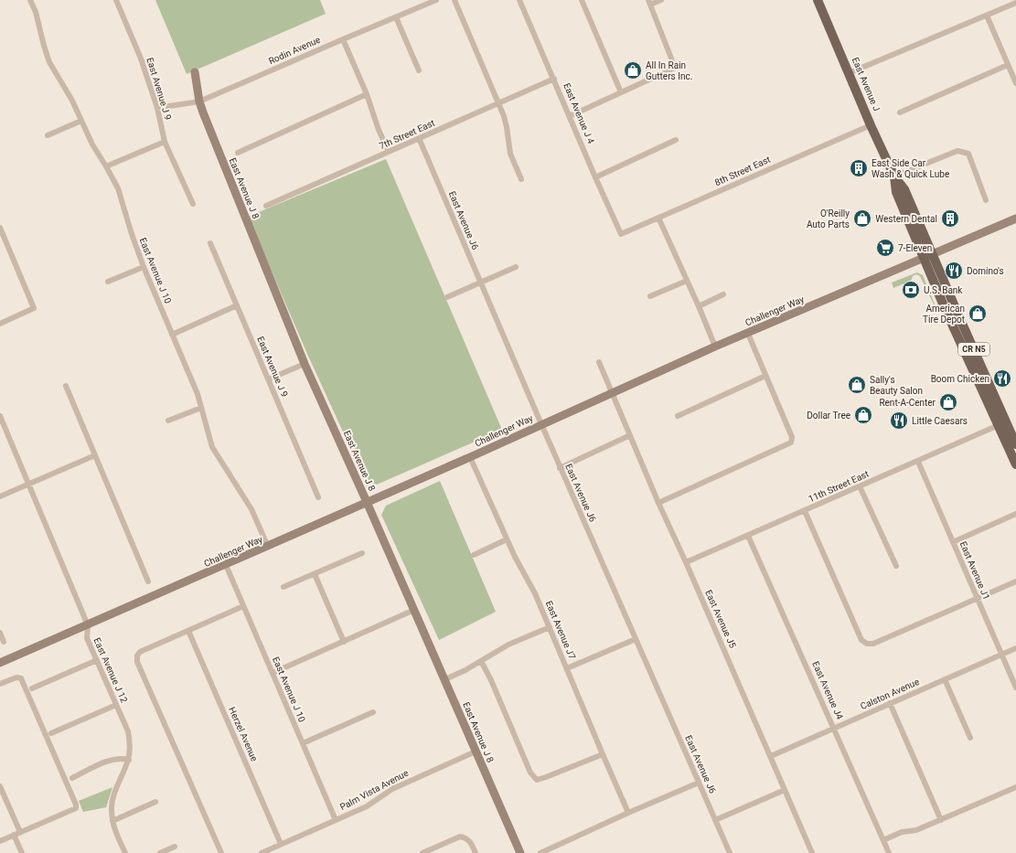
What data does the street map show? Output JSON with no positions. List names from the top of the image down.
{
  "streets": {
    "main road": [
      "East Avenue J",
      "East Avenue J 8",
      "Challenger Way",
      "CR N5"
    ],
    "street": [
      "Rodin Avenue",
      "East Avenue J 9",
      "East Avenue J 4",
      "7th Street East",
      "8th Street East",
      "East Avenue J6",
      "East Avenue J 10",
      "11th Street East",
      "East Avenue J1",
      "East Avenue J5",
      "East Avenue J7",
      "East Avenue J 12",
      "East Avenue J4",
      "Calston Avenue",
      "Herzel Avenue",
      "Palm Vista Avenue"
    ]
  },
  "crossings": [
    ["Rodin Avenue", "East Avenue J 9"],
    ["Rodin Avenue", "East Avenue J 8"],
    ["East Avenue J", "8th Street East"],
    ["East Avenue J", "Challenger Way"],
    ["East Avenue J", "11th Street East"],
    ["East Avenue J 4", "7th Street East"],
    ["East Avenue J 4", "8th Street East"],
    ["7th Street East", "East Avenue J6"],
    ["East Avenue J 8", "Challenger Way"],
    ["East Avenue J 8", "Palm Vista Avenue"],
    ["East Avenue J6", "Challenger Way"],
    ["East Avenue J 10", "Challenger Way"],
    ["East Avenue J 10", "Palm Vista Avenue"],
    ["Challenger Way", "East Avenue J5"],
    ["Challenger Way", "East Avenue J7"],
    ["Challenger Way", "East Avenue J 12"],
    ["11th Street East", "East Avenue J1"],
    ["11th Street East", "East Avenue J5"],
    ["11th Street East", "East Avenue J4"],
    ["East Avenue J1", "Calston Avenue"],
    ["East Avenue J5", "Calston Avenue"],
    ["East Avenue J4", "Calston Avenue"],
    ["Herzel Avenue", "Palm Vista Avenue"]
  ],
  "places": {
    "shop": [
      "All In Rain Gutters Inc.",
      "O'Reilly Auto Parts",
      "American Tire Depot",
      "Sally's Beauty Salon",
      "Rent-A-Center",
      "Dollar Tree"
    ],
    "building": ["East Side Car Wash & Quick Lube", "Western Dental"],
    "supermarket": ["7-Eleven"],
    "restaurant": ["Domino's", "Boom Chicken", "Little Caesars"],
    "bank": ["U.S. Bank"]
  }
}
